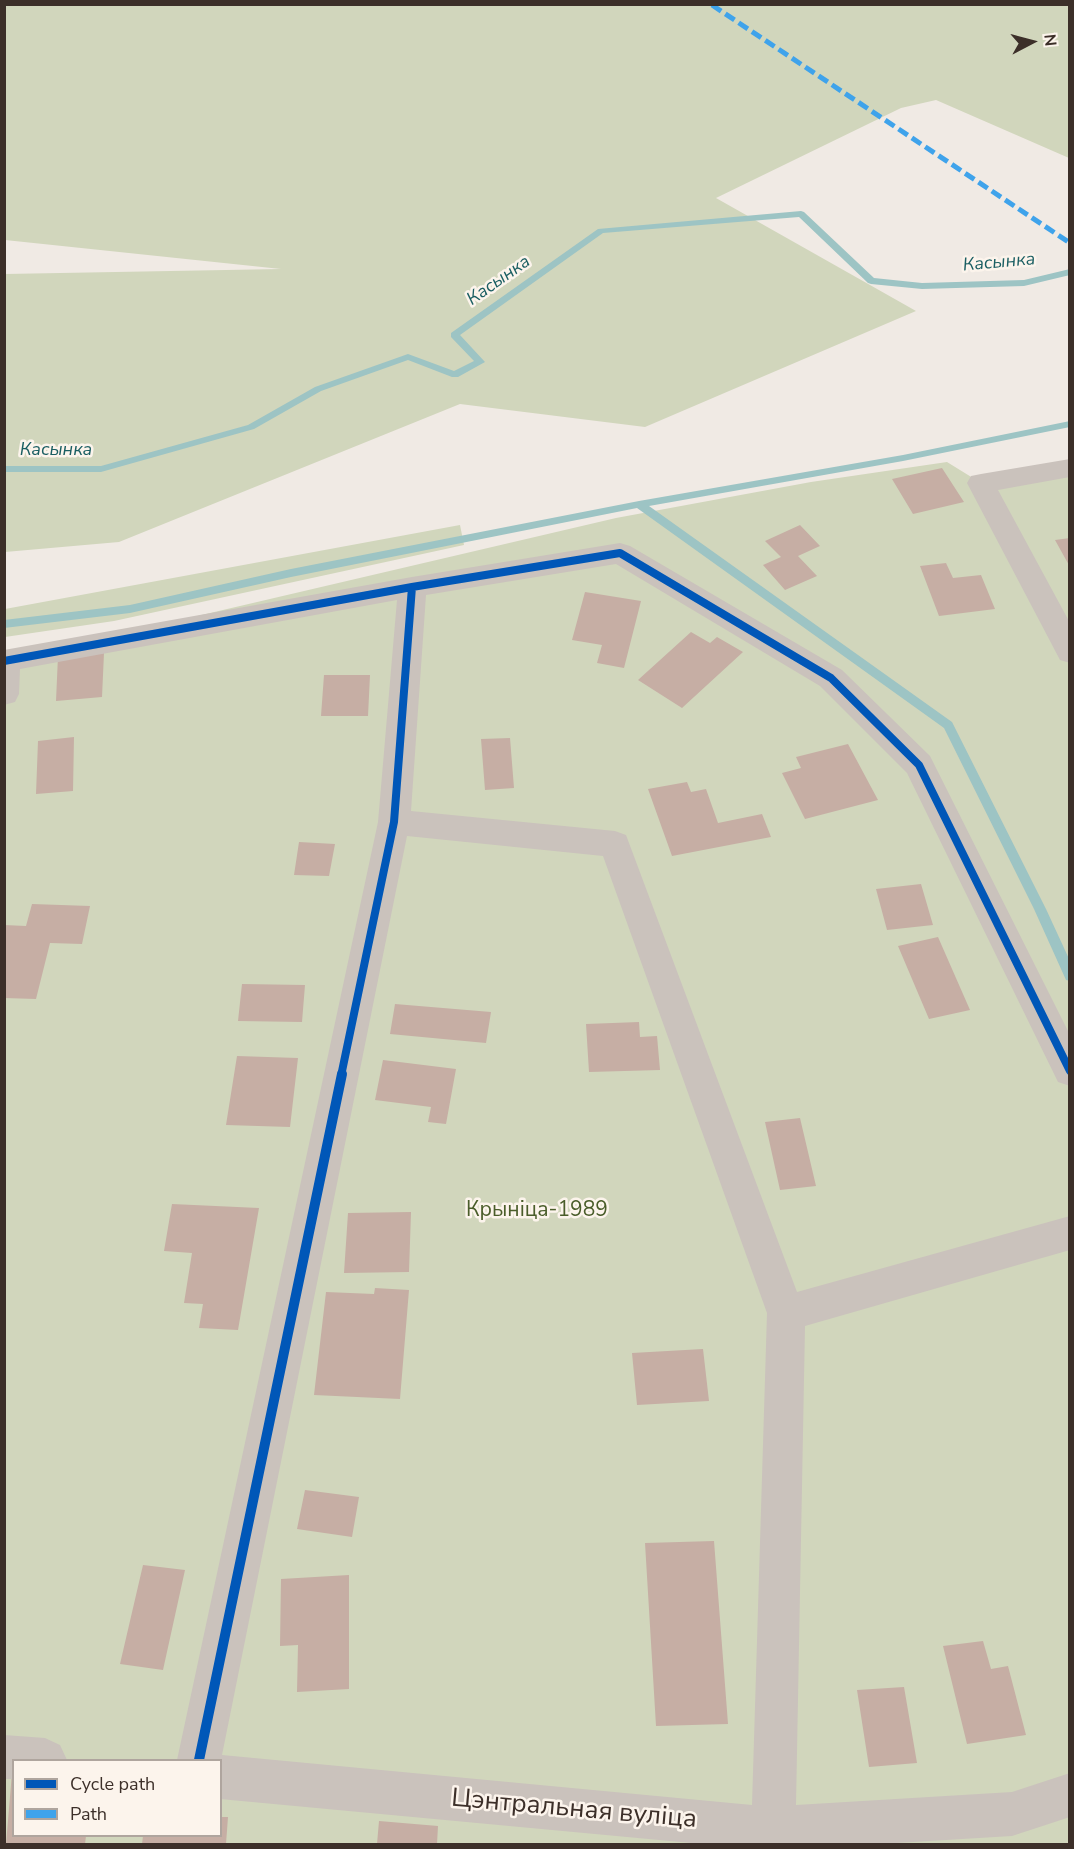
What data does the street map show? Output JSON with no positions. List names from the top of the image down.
{
  "streets": {
    "street": ["Цэнтральная вуліца"]
  },
  "water": ["Касынка"],
  "parks": ["Крыніца-1989"],
  "legend": ["Cycle path", "Path"],
  "north": "right"
}
